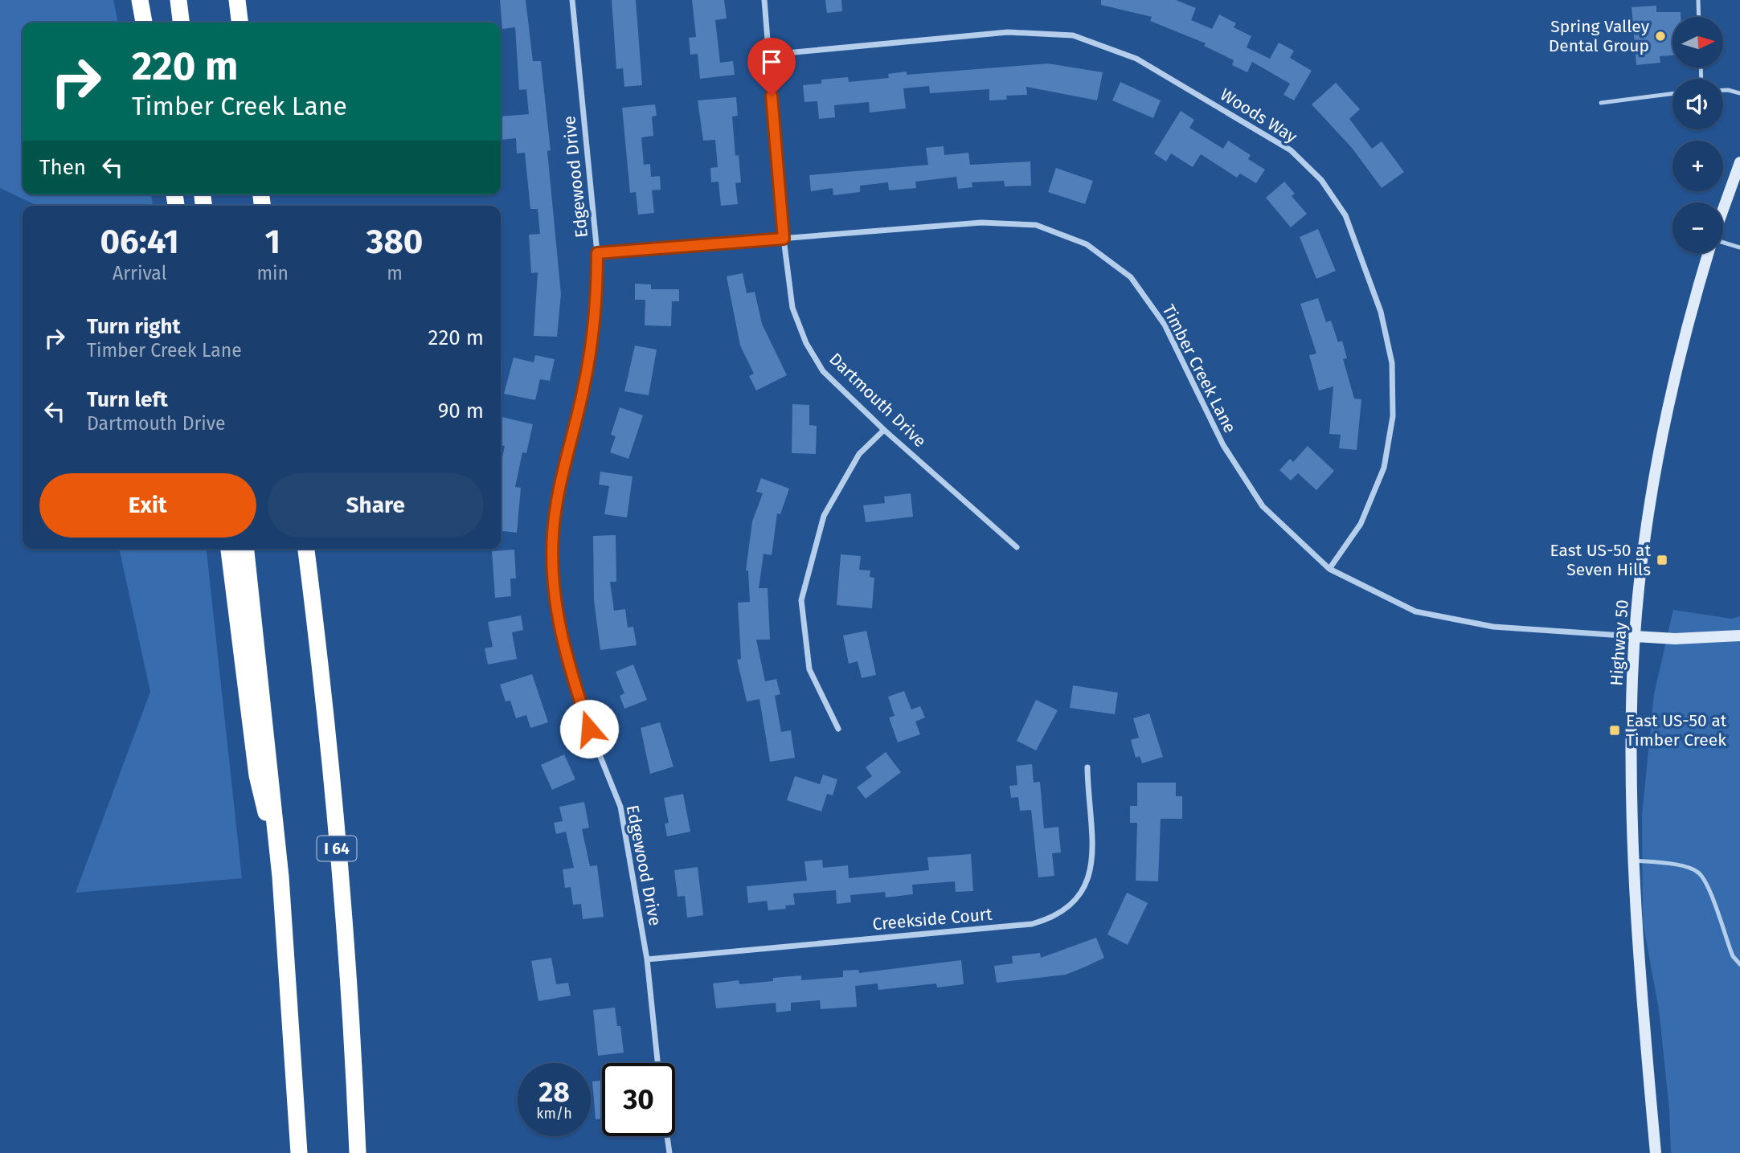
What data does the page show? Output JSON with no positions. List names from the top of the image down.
{
  "streets": {
    "highway": ["I 64"],
    "main road": ["Highway 50"],
    "street": [
      "Woods Way",
      "Edgewood Drive",
      "Timber Creek Lane",
      "Dartmouth Drive",
      "Creekside Court"
    ]
  },
  "crossings": [
    ["Woods Way", "Timber Creek Lane"],
    ["Woods Way", "Dartmouth Drive"],
    ["Edgewood Drive", "Timber Creek Lane"],
    ["Edgewood Drive", "Creekside Court"],
    ["Timber Creek Lane", "Dartmouth Drive"],
    ["Timber Creek Lane", "Highway 50"]
  ],
  "places": {
    "other": ["Spring Valley Dental Group"],
    "transit": ["East US-50 at Seven Hills", "East US-50 at Timber Creek"]
  },
  "north": "right",
  "page": {
    "map_buttons": ["+", "−"],
    "turn": ["220 m", "Timber Creek Lane"],
    "then": "Then",
    "eta": [
      "06:41",
      "Arrival",
      "1",
      "min",
      "380",
      "m"
    ],
    "list": [
      {
        "name": "Turn right",
        "note": "Timber Creek Lane",
        "value": "220 m"
      },
      {
        "name": "Turn left",
        "note": "Dartmouth Drive",
        "value": "90 m"
      }
    ],
    "buttons": ["Exit", "Share"],
    "speed": "28 km/h",
    "limit": "30"
  }
}
